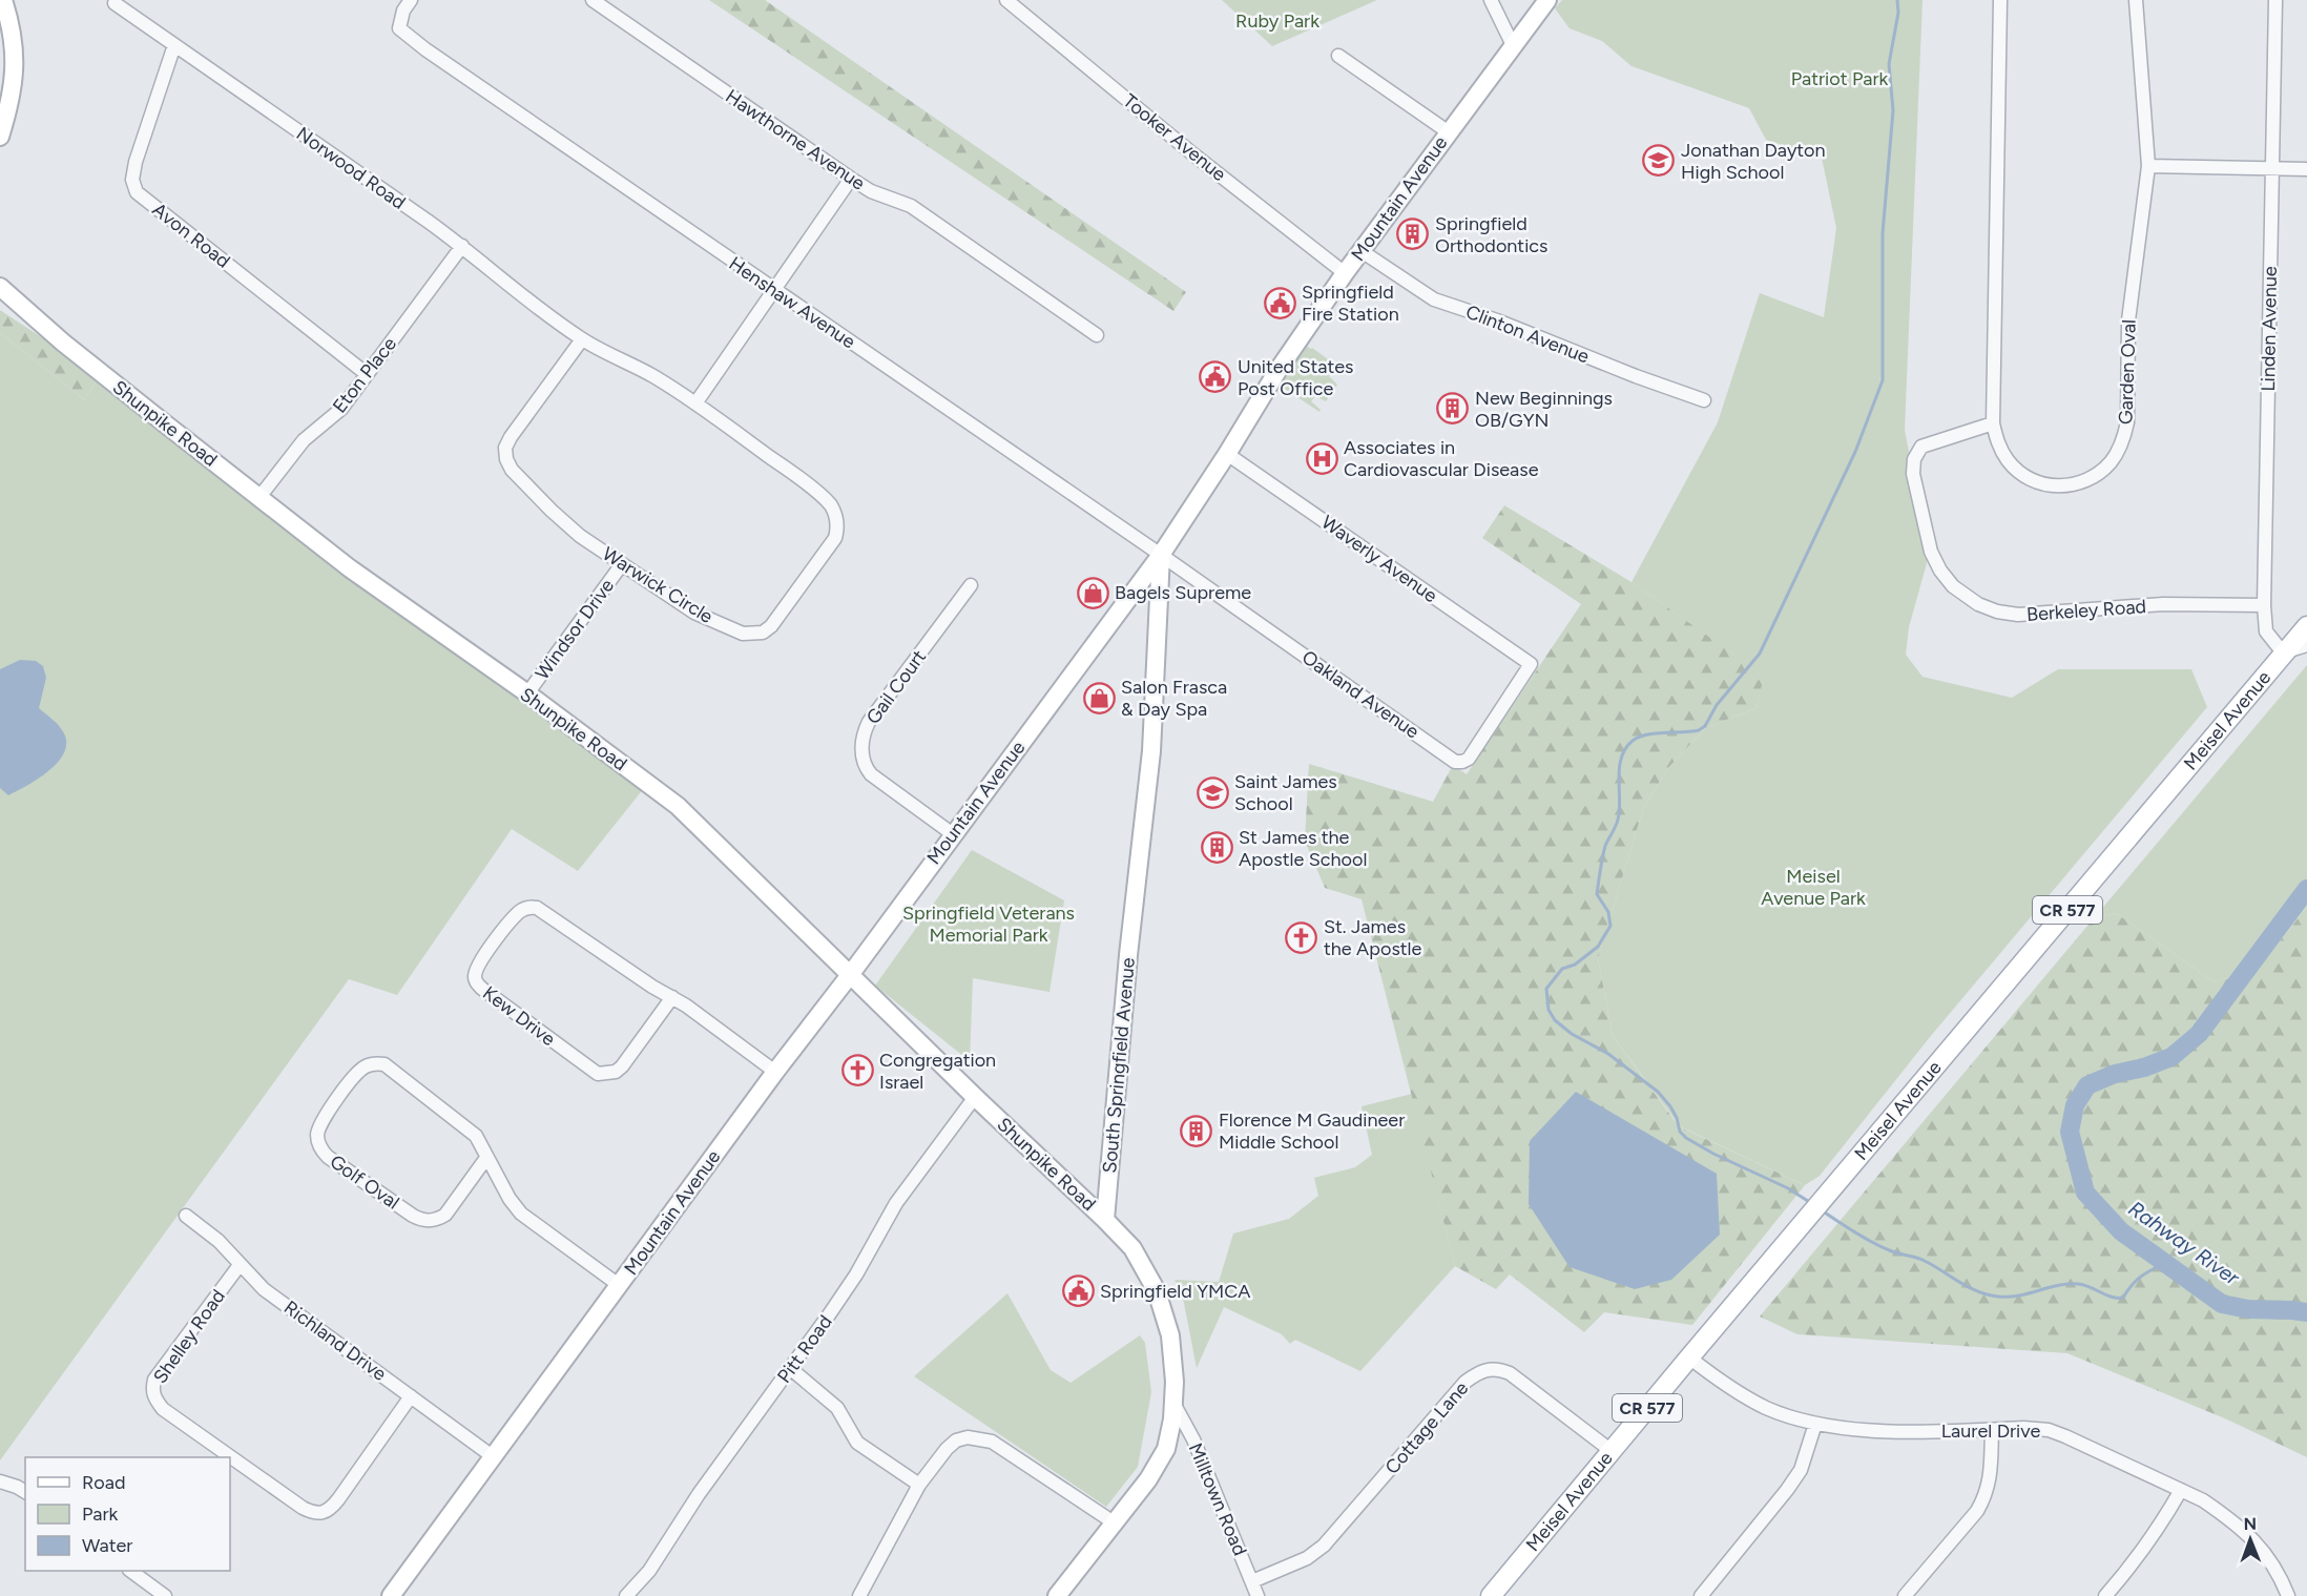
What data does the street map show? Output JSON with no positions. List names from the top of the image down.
{
  "streets": {
    "main road": ["Meisel Avenue", "CR 577"],
    "street": [
      "Tooker Avenue",
      "Hawthorne Avenue",
      "Norwood Road",
      "Mountain Avenue",
      "Avon Road",
      "Henshaw Avenue",
      "Linden Avenue",
      "Clinton Avenue",
      "Garden Oval",
      "Eton Place",
      "Shunpike Road",
      "Waverly Avenue",
      "Warwick Circle",
      "Berkeley Road",
      "Windsor Drive",
      "Gail Court",
      "Oakland Avenue",
      "Kew Drive",
      "South Springfield Avenue",
      "Golf Oval",
      "Shelley Road",
      "Richland Drive",
      "Pitt Road",
      "Cottage Lane",
      "Laurel Drive",
      "Milltown Road"
    ]
  },
  "crossings": [
    ["Tooker Avenue", "Mountain Avenue"],
    ["Norwood Road", "Avon Road"],
    ["Norwood Road", "Eton Place"],
    ["Norwood Road", "Warwick Circle"],
    ["Mountain Avenue", "Henshaw Avenue"],
    ["Mountain Avenue", "Clinton Avenue"],
    ["Mountain Avenue", "Shunpike Road"],
    ["Mountain Avenue", "Waverly Avenue"],
    ["Mountain Avenue", "Gail Court"],
    ["Mountain Avenue", "Oakland Avenue"],
    ["Mountain Avenue", "Kew Drive"],
    ["Mountain Avenue", "South Springfield Avenue"],
    ["Mountain Avenue", "Golf Oval"],
    ["Mountain Avenue", "Richland Drive"],
    ["Avon Road", "Eton Place"],
    ["Henshaw Avenue", "Oakland Avenue"],
    ["Henshaw Avenue", "South Springfield Avenue"],
    ["Linden Avenue", "Berkeley Road"],
    ["Linden Avenue", "Meisel Avenue"],
    ["Garden Oval", "Berkeley Road"],
    ["Eton Place", "Shunpike Road"],
    ["Shunpike Road", "Windsor Drive"],
    ["Shunpike Road", "South Springfield Avenue"],
    ["Shunpike Road", "Pitt Road"],
    ["Waverly Avenue", "Oakland Avenue"],
    ["Warwick Circle", "Windsor Drive"],
    ["Oakland Avenue", "South Springfield Avenue"],
    ["Meisel Avenue", "Cottage Lane"],
    ["Meisel Avenue", "Laurel Drive"],
    ["Shelley Road", "Richland Drive"],
    ["Cottage Lane", "Milltown Road"]
  ],
  "water": ["Rahway River"],
  "parks": [
    "Ruby Park",
    "Patriot Park",
    "Meisel Avenue Park",
    "Springfield Veterans Memorial Park"
  ],
  "places": {
    "school or university": ["Jonathan Dayton High School", "Saint James School"],
    "building": [
      "Springfield Orthodontics",
      "New Beginnings OB/GYN",
      "St James the Apostle School",
      "Florence M Gaudineer Middle School"
    ],
    "public building": ["Springfield Fire Station", "United States Post Office", "Springfield YMCA"],
    "hospital": ["Associates in Cardiovascular Disease"],
    "shop": ["Bagels Supreme", "Salon Frasca & Day Spa"],
    "church": ["St. James the Apostle", "Congregation Israel"]
  },
  "legend": ["Road", "Park", "Water"],
  "north": "top"
}
